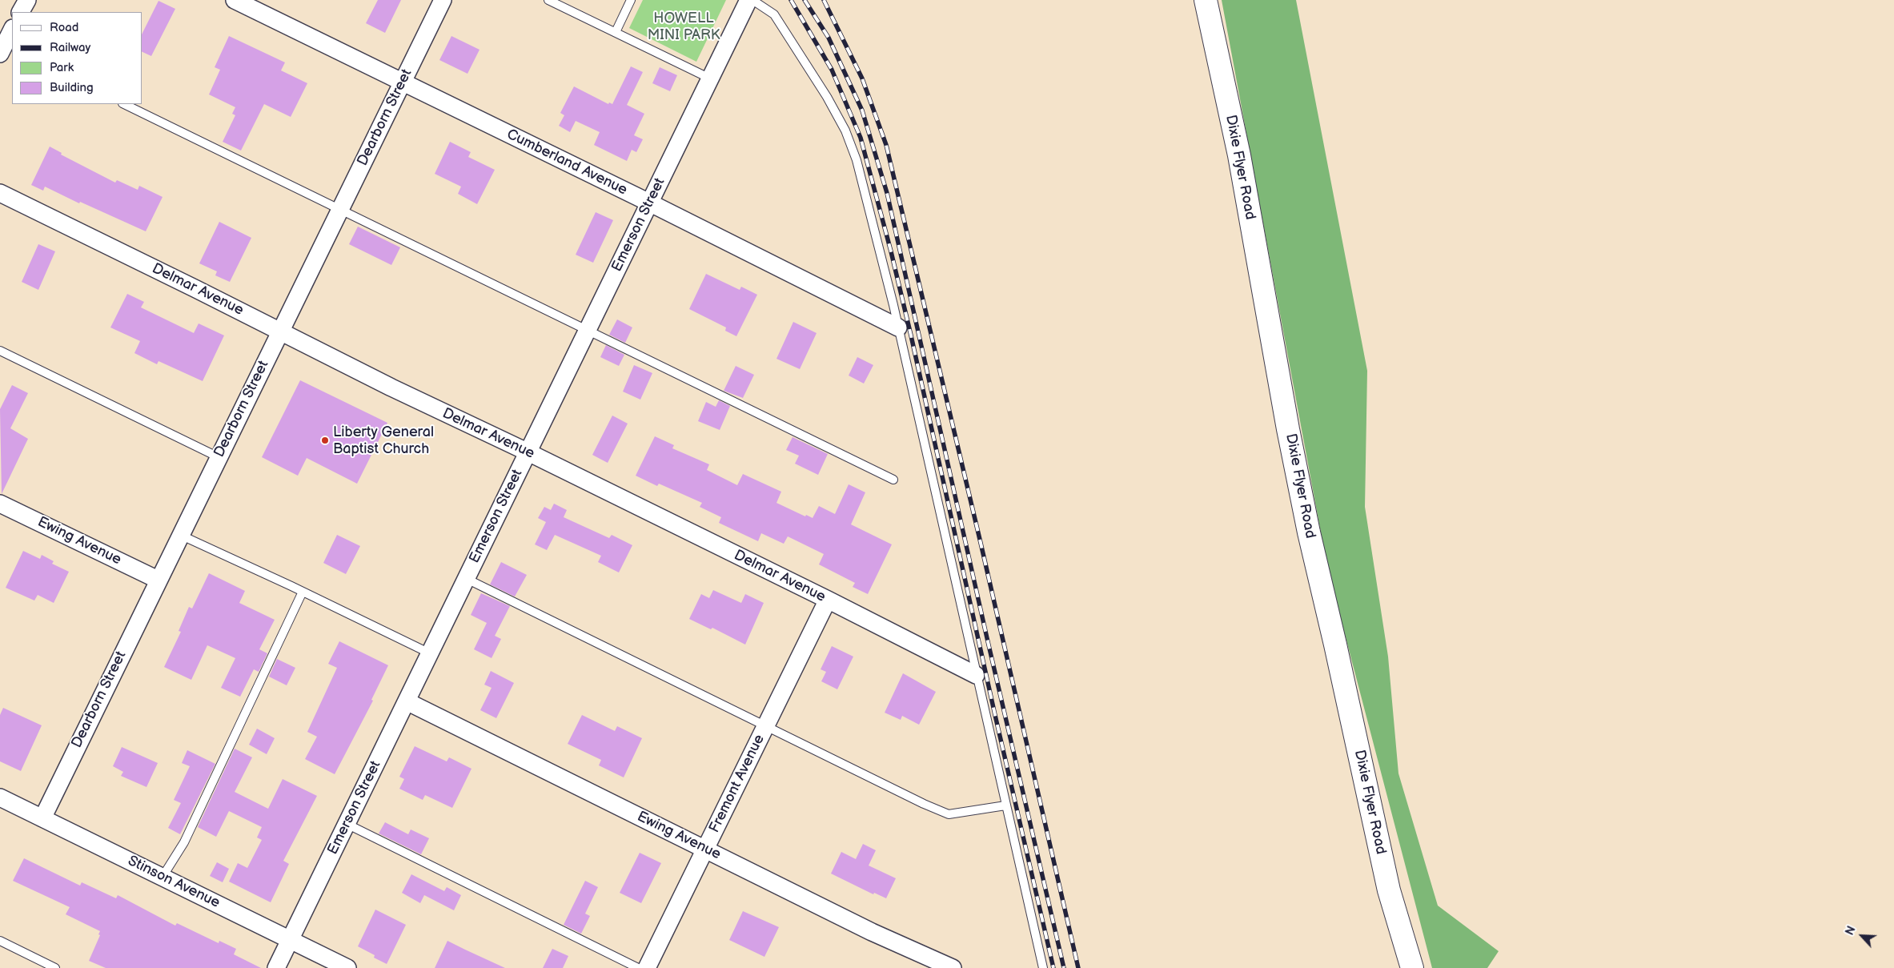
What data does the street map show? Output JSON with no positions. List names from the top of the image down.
{
  "streets": {
    "street": [
      "Dearborn Street",
      "Cumberland Avenue",
      "Dixie Flyer Road",
      "Emerson Street",
      "Delmar Avenue",
      "Ewing Avenue",
      "Fremont Avenue",
      "Stinson Avenue"
    ]
  },
  "crossings": [
    ["Dearborn Street", "Cumberland Avenue"],
    ["Dearborn Street", "Delmar Avenue"],
    ["Dearborn Street", "Ewing Avenue"],
    ["Dearborn Street", "Stinson Avenue"],
    ["Cumberland Avenue", "Emerson Street"],
    ["Emerson Street", "Delmar Avenue"],
    ["Emerson Street", "Ewing Avenue"],
    ["Emerson Street", "Stinson Avenue"],
    ["Delmar Avenue", "Fremont Avenue"],
    ["Ewing Avenue", "Fremont Avenue"]
  ],
  "parks": ["HOWELL MINI PARK"],
  "places": ["Liberty General Baptist Church"],
  "legend": [
    "Road",
    "Railway",
    "Park",
    "Building"
  ],
  "north": "top left"
}
